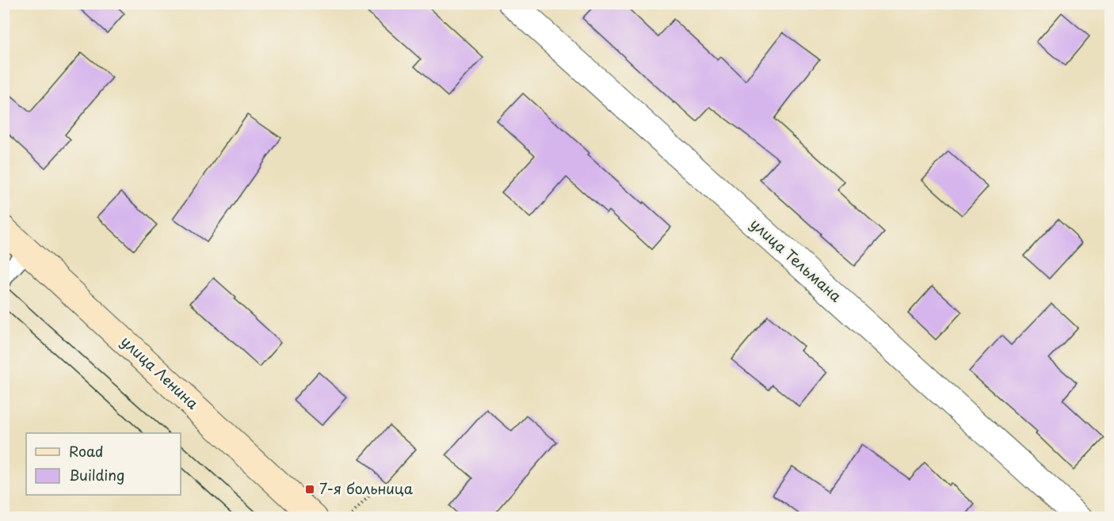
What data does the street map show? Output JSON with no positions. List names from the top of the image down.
{
  "streets": {
    "main road": ["улица Ленина"],
    "street": ["улица Тельмана"]
  },
  "places": {
    "transit": ["7-я больница"]
  },
  "legend": ["Road", "Building"]
}
